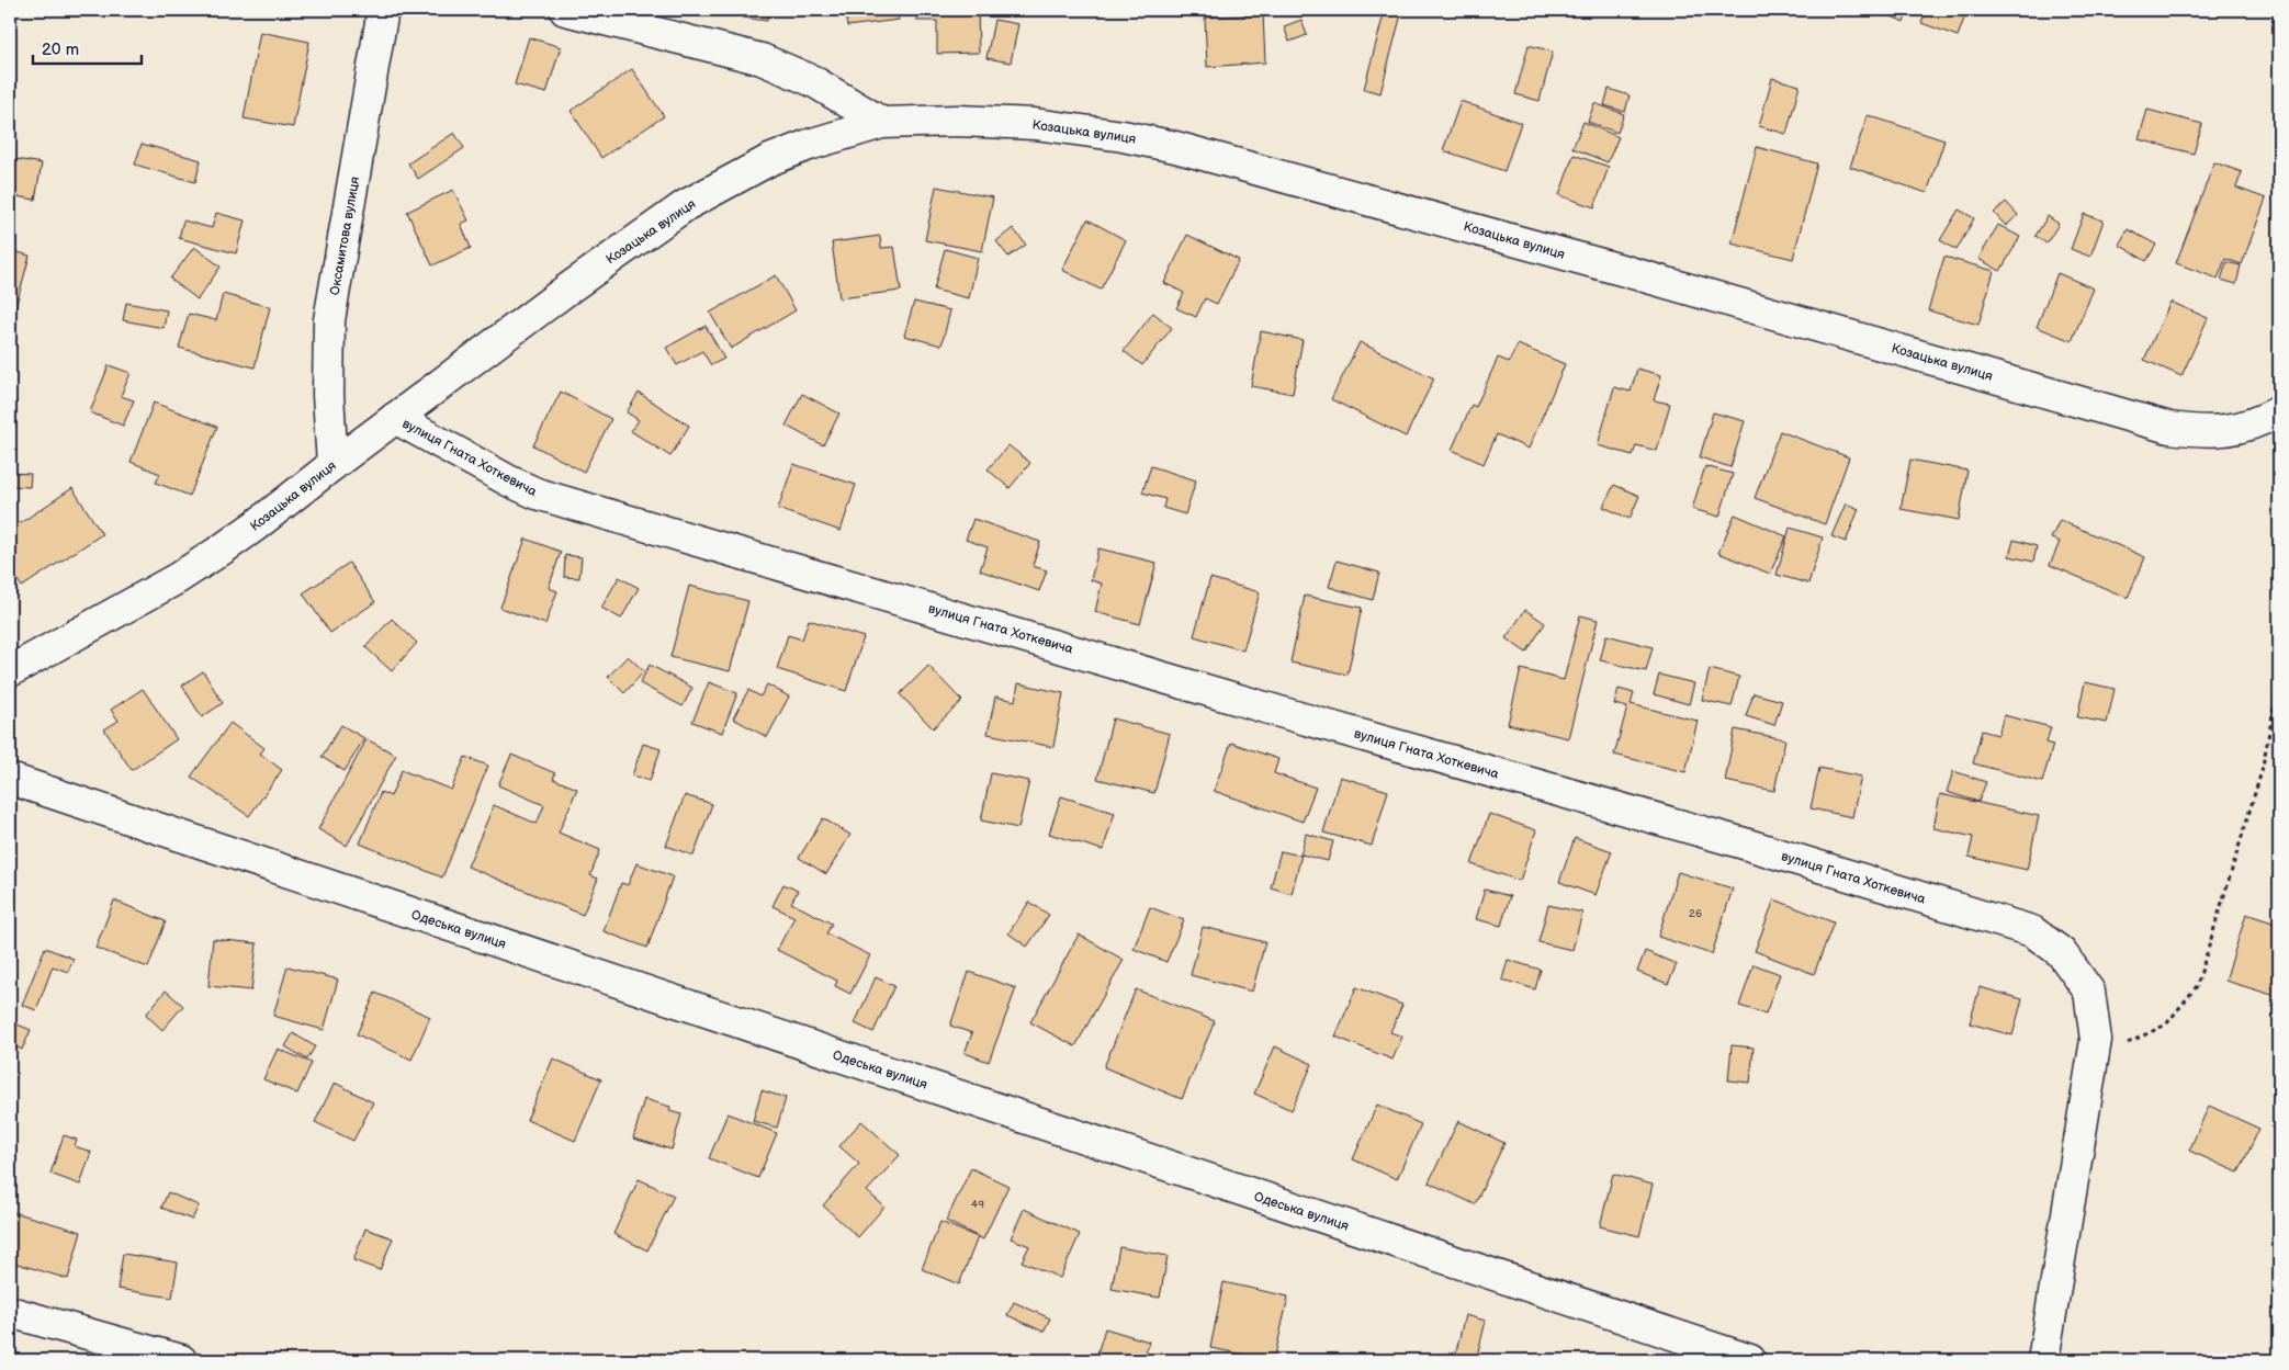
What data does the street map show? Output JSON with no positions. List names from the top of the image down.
{
  "streets": {
    "street": [
      "Козацька вулиця",
      "Оксамитова вулиця",
      "вулиця Гната Хоткевича",
      "Одеська вулиця"
    ]
  },
  "crossings": [
    ["Козацька вулиця", "Оксамитова вулиця"],
    ["Козацька вулиця", "вулиця Гната Хоткевича"]
  ],
  "house_numbers": ["26", "49"],
  "scale_bar": "20 m"
}
